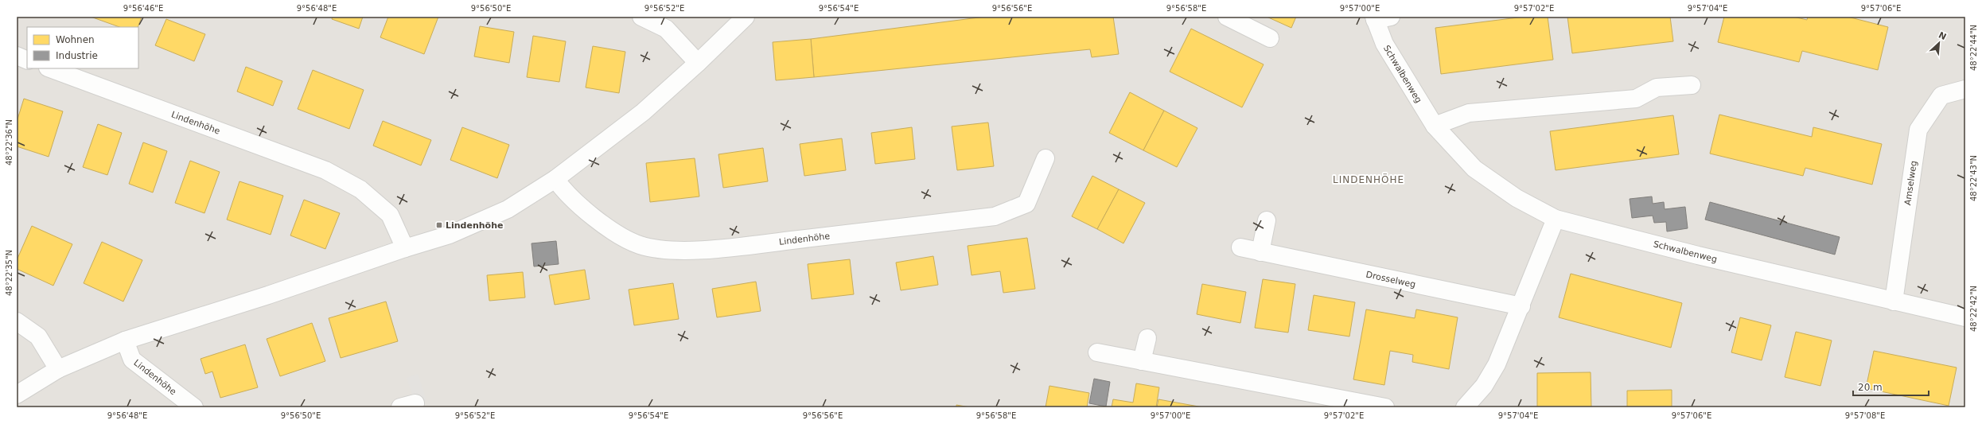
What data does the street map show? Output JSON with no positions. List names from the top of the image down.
{
  "streets": {
    "street": [
      "Schwalbenweg",
      "Lindenhöhe",
      "Amselweg",
      "Drosselweg"
    ]
  },
  "crossings": [
    ["Schwalbenweg", "Amselweg"]
  ],
  "districts": ["LINDENHÖHE"],
  "places": {
    "transit": ["Lindenhöhe"]
  },
  "legend": ["Wohnen", "Industrie"],
  "scale_bar": "20 m",
  "north": "top right",
  "coordinates": [
    "9°56'46\"E",
    "9°56'48\"E",
    "9°56'50\"E",
    "9°56'52\"E",
    "9°56'54\"E",
    "9°56'56\"E",
    "9°56'58\"E",
    "9°57'00\"E",
    "9°57'02\"E",
    "9°57'04\"E",
    "9°57'06\"E",
    "48°22'44\"N",
    "48°22'36\"N",
    "48°22'43\"N",
    "48°22'35\"N",
    "48°22'42\"N",
    "9°57'08\"E"
  ]
}
